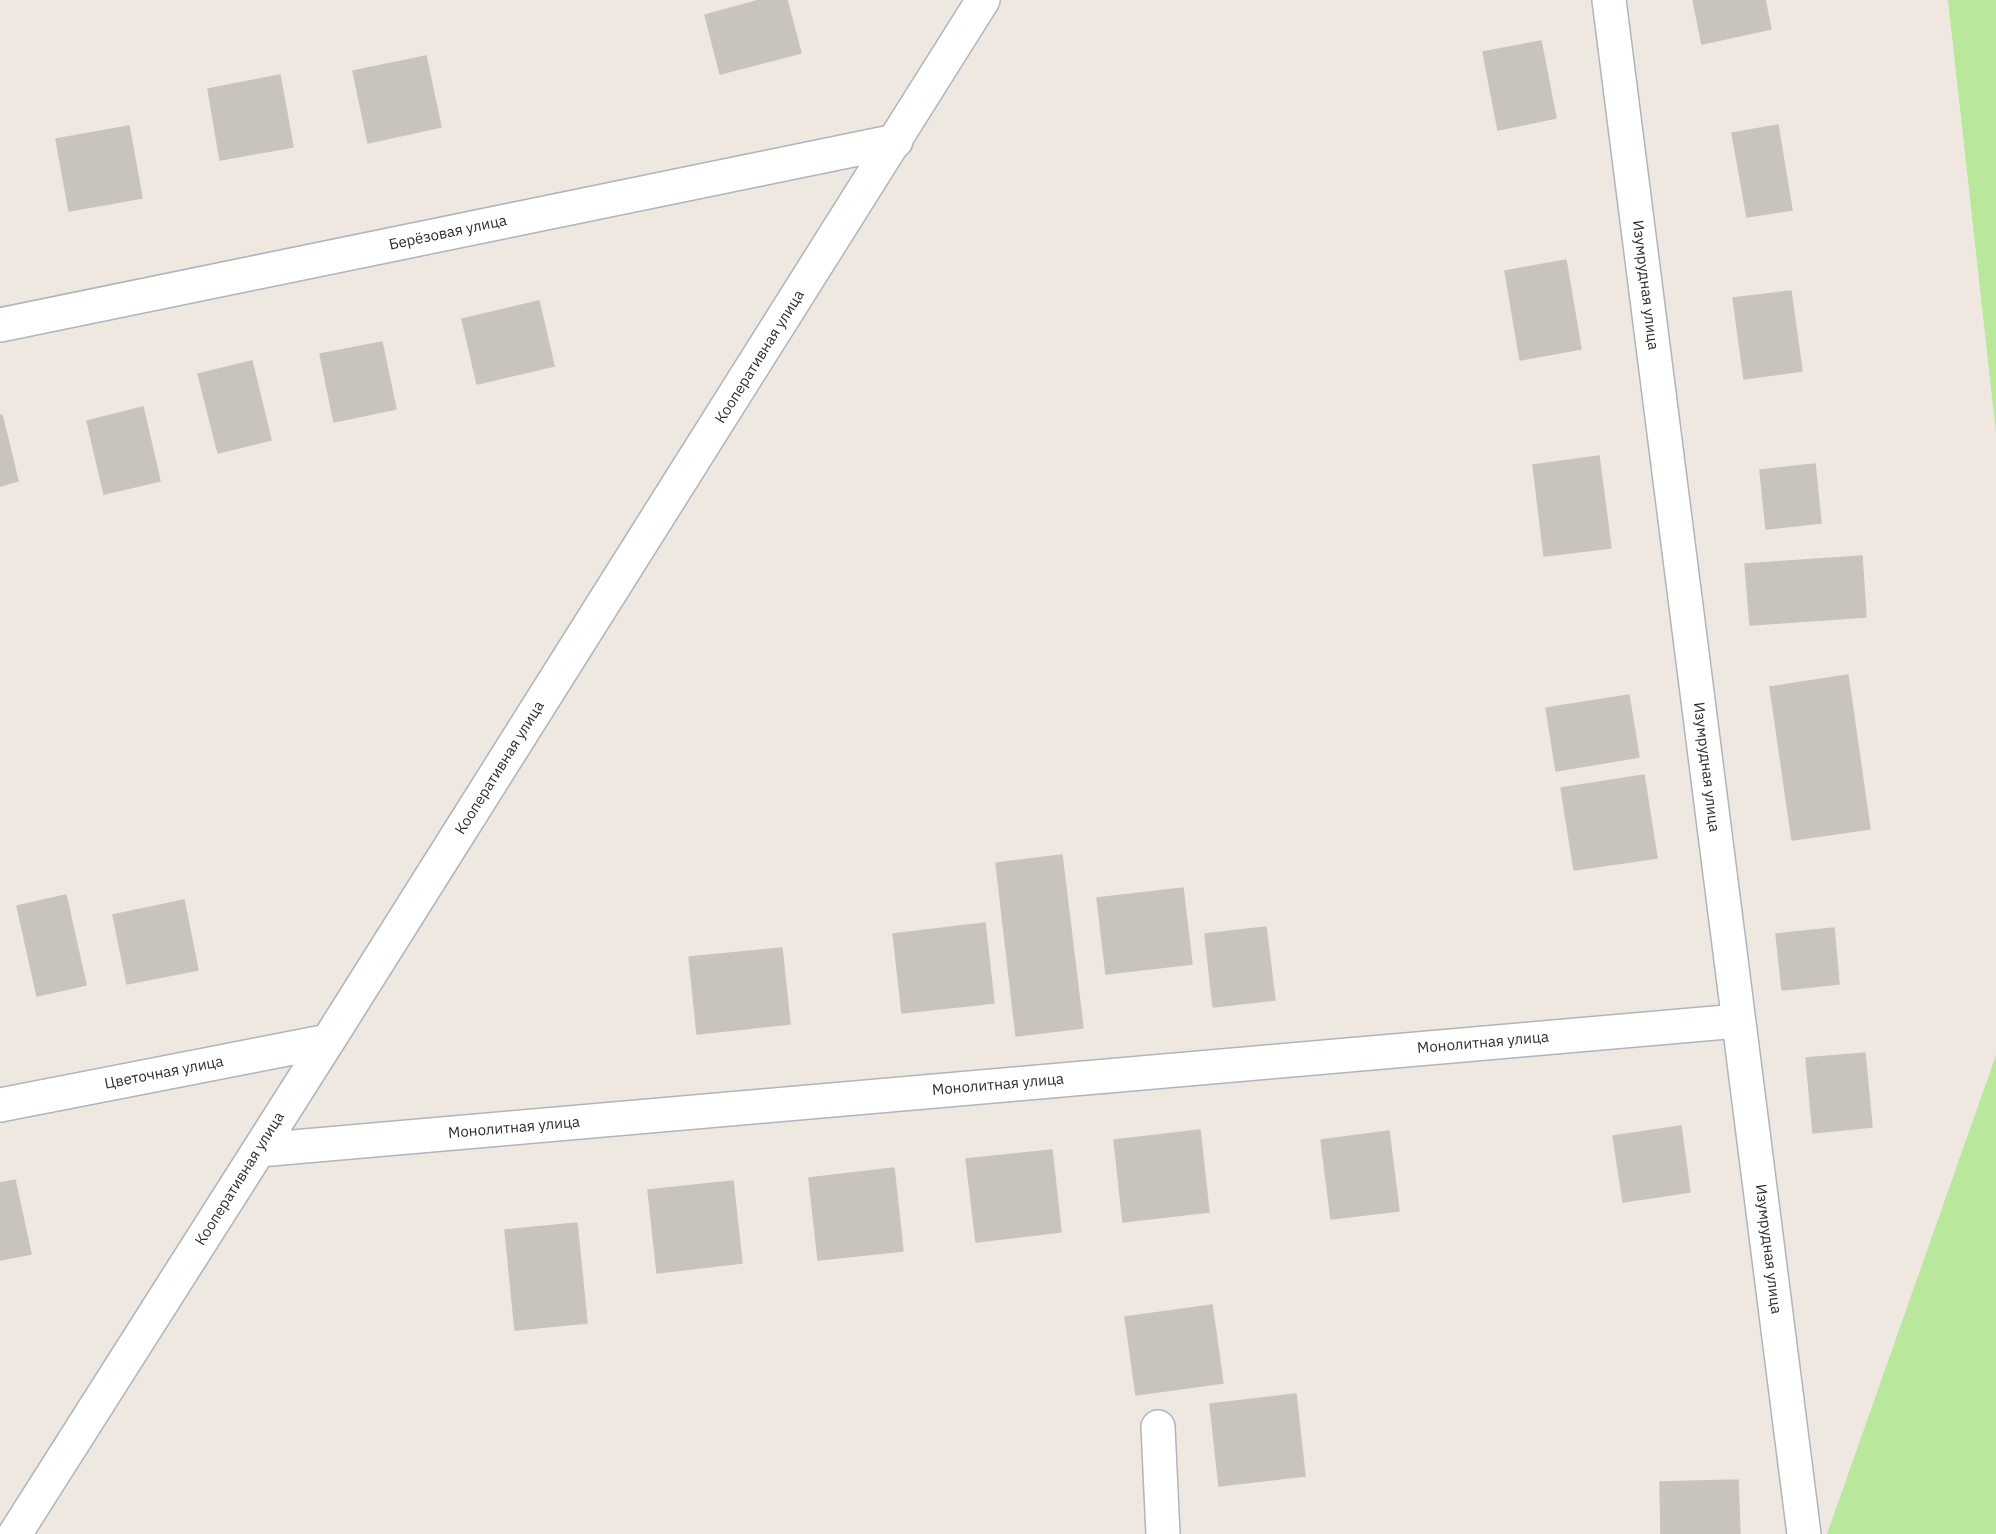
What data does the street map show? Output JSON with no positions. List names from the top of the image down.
{
  "streets": {
    "street": [
      "Берёзовая улица",
      "Изумрудная улица",
      "Кооперативная улица",
      "Монолитная улица",
      "Цветочная улица"
    ]
  },
  "crossings": [
    ["Берёзовая улица", "Кооперативная улица"],
    ["Изумрудная улица", "Монолитная улица"],
    ["Кооперативная улица", "Монолитная улица"],
    ["Кооперативная улица", "Цветочная улица"]
  ]
}
